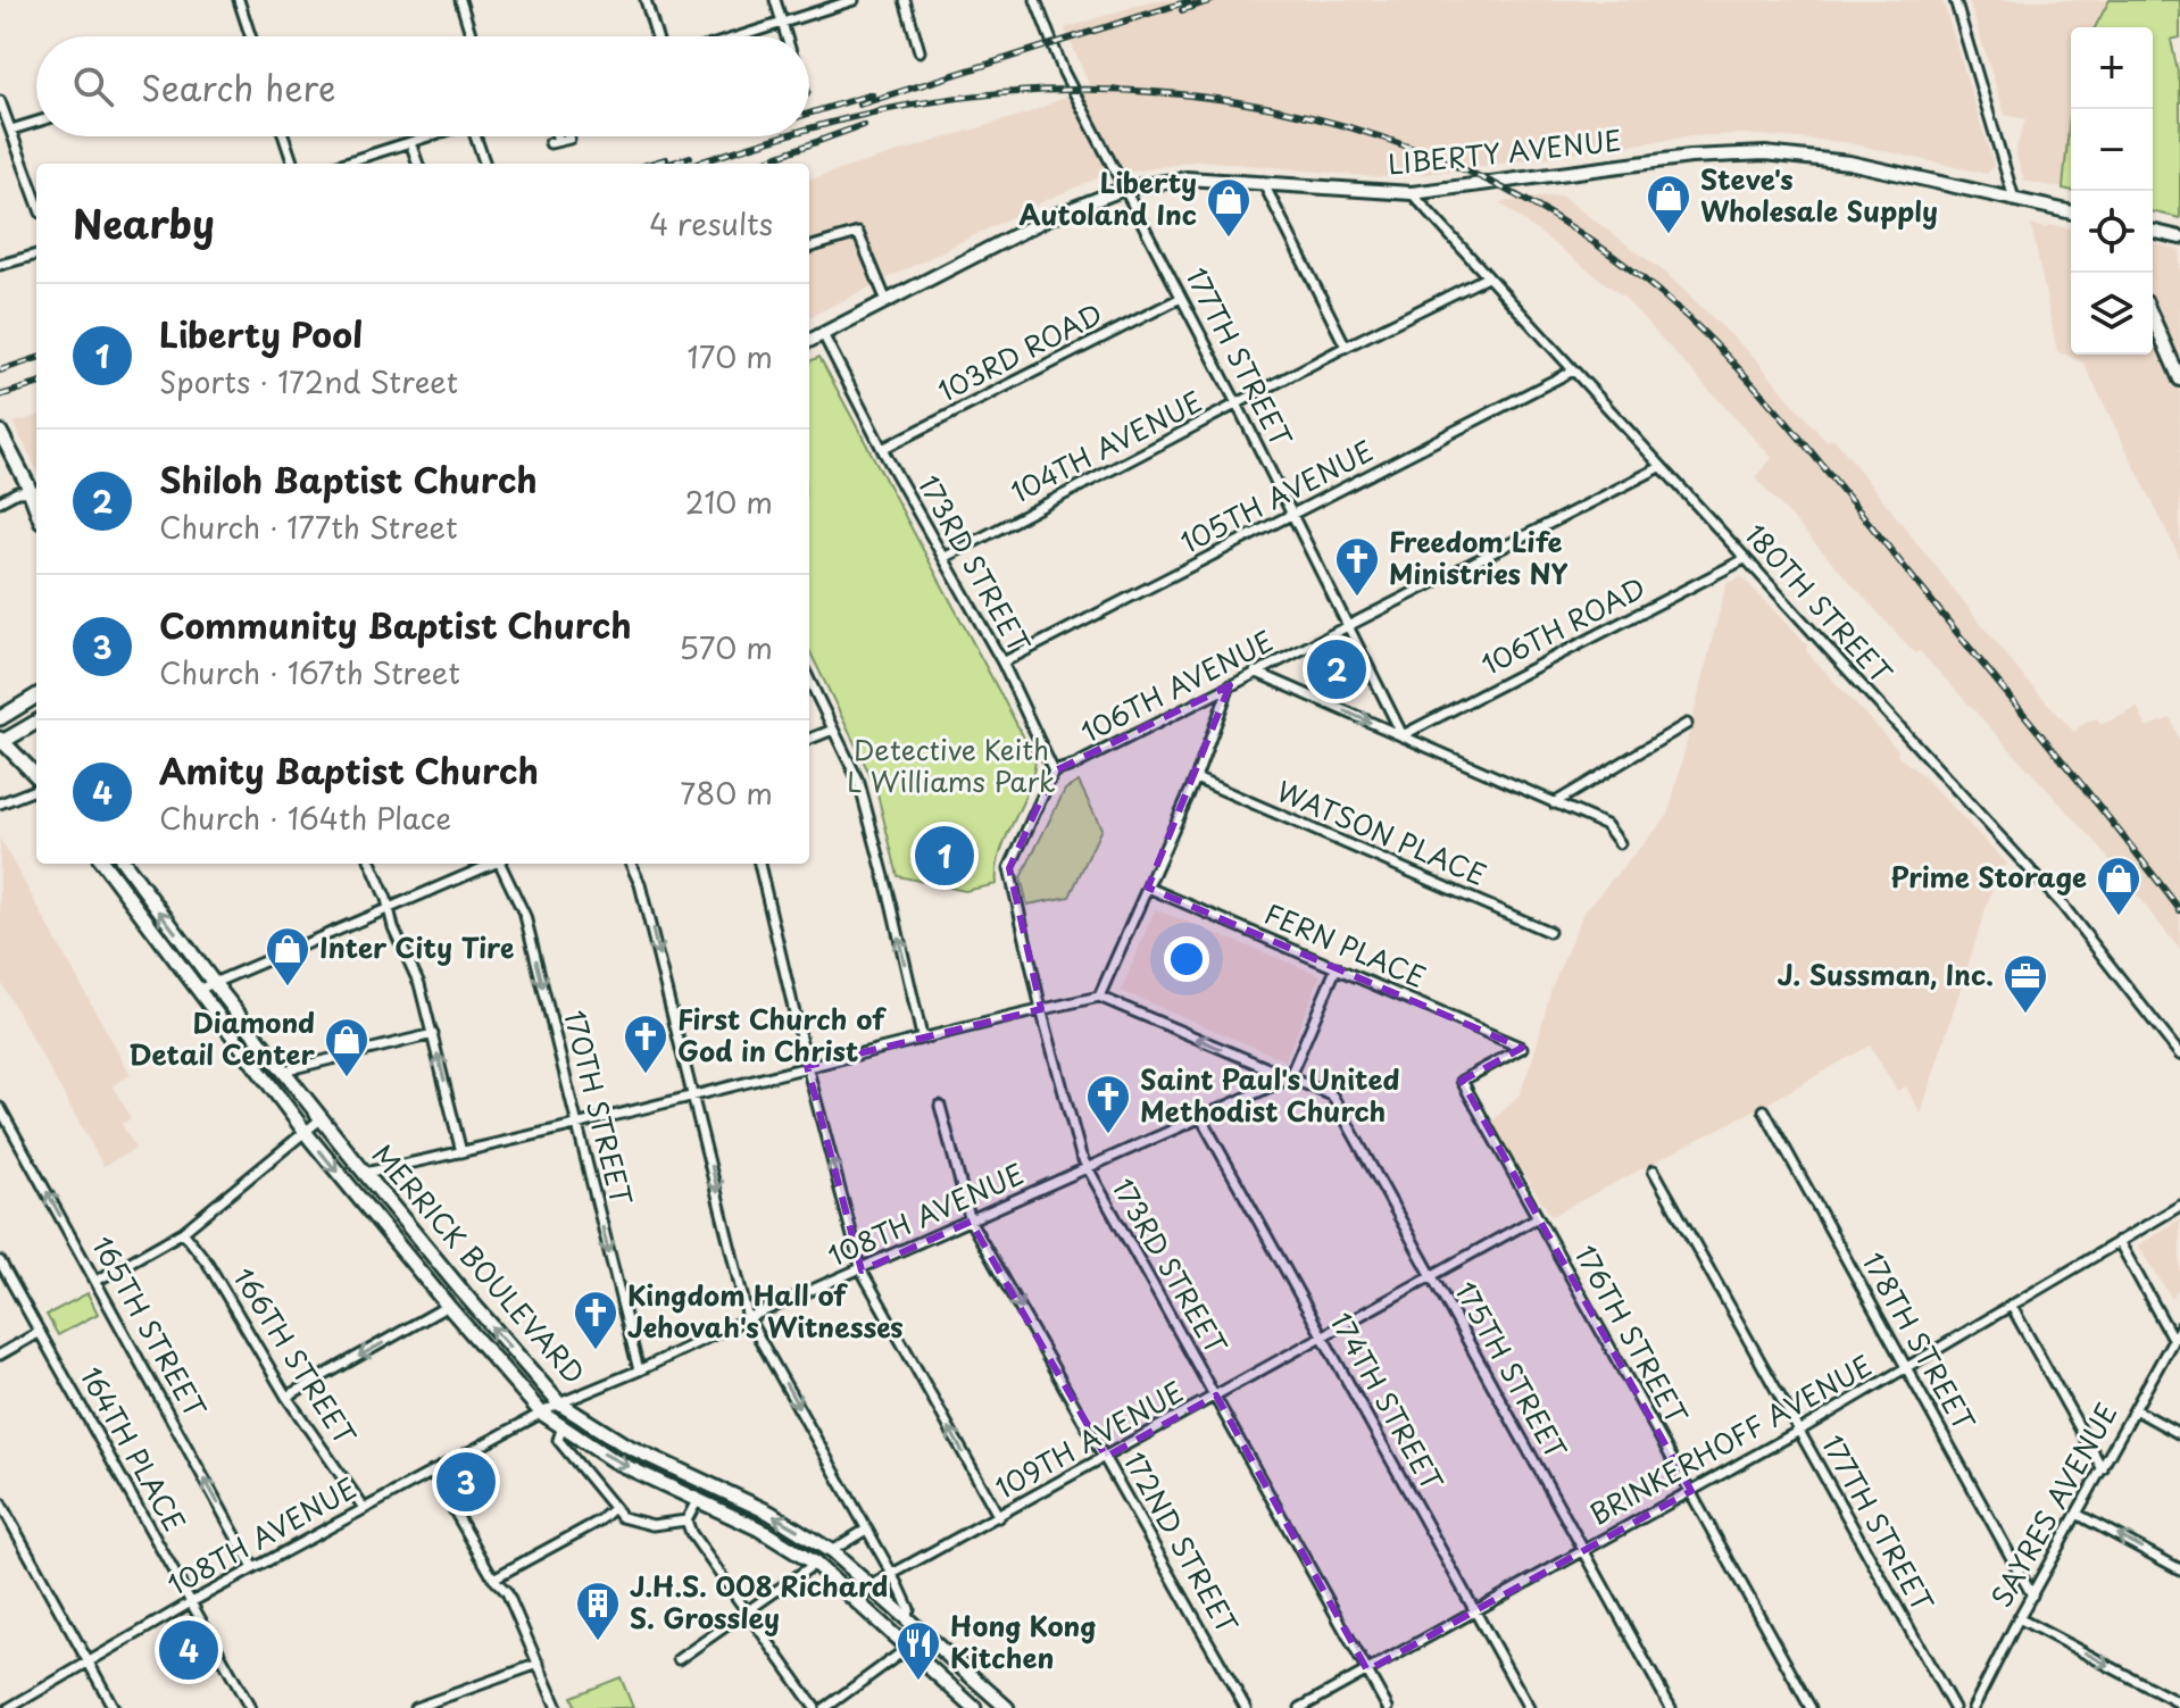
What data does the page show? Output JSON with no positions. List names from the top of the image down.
{
  "streets": {
    "main road": ["LIBERTY AVENUE", "MERRICK BOULEVARD"],
    "street": [
      "103RD ROAD",
      "177TH STREET",
      "104TH AVENUE",
      "105TH AVENUE",
      "173RD STREET",
      "180TH STREET",
      "106TH ROAD",
      "106TH AVENUE",
      "WATSON PLACE",
      "FERN PLACE",
      "170TH STREET",
      "108TH AVENUE",
      "165TH STREET",
      "176TH STREET",
      "178TH STREET",
      "166TH STREET",
      "175TH STREET",
      "174TH STREET",
      "109TH AVENUE",
      "BRINKERHOFF AVENUE",
      "164TH PLACE",
      "SAYRES AVENUE",
      "172ND STREET"
    ]
  },
  "crossings": [
    ["LIBERTY AVENUE", "177TH STREET"],
    ["LIBERTY AVENUE", "173RD STREET"],
    ["LIBERTY AVENUE", "180TH STREET"],
    ["103RD ROAD", "177TH STREET"],
    ["103RD ROAD", "173RD STREET"],
    ["177TH STREET", "104TH AVENUE"],
    ["177TH STREET", "105TH AVENUE"],
    ["177TH STREET", "106TH ROAD"],
    ["177TH STREET", "106TH AVENUE"],
    ["177TH STREET", "BRINKERHOFF AVENUE"],
    ["104TH AVENUE", "173RD STREET"],
    ["104TH AVENUE", "180TH STREET"],
    ["105TH AVENUE", "173RD STREET"],
    ["105TH AVENUE", "180TH STREET"],
    ["173RD STREET", "106TH AVENUE"],
    ["173RD STREET", "108TH AVENUE"],
    ["173RD STREET", "109TH AVENUE"],
    ["173RD STREET", "BRINKERHOFF AVENUE"],
    ["180TH STREET", "106TH ROAD"],
    ["180TH STREET", "106TH AVENUE"],
    ["FERN PLACE", "176TH STREET"],
    ["170TH STREET", "108TH AVENUE"],
    ["108TH AVENUE", "MERRICK BOULEVARD"],
    ["108TH AVENUE", "165TH STREET"],
    ["108TH AVENUE", "166TH STREET"],
    ["108TH AVENUE", "175TH STREET"],
    ["108TH AVENUE", "174TH STREET"],
    ["108TH AVENUE", "164TH PLACE"],
    ["108TH AVENUE", "172ND STREET"],
    ["MERRICK BOULEVARD", "109TH AVENUE"],
    ["176TH STREET", "109TH AVENUE"],
    ["176TH STREET", "BRINKERHOFF AVENUE"],
    ["178TH STREET", "BRINKERHOFF AVENUE"],
    ["178TH STREET", "SAYRES AVENUE"],
    ["175TH STREET", "109TH AVENUE"],
    ["175TH STREET", "BRINKERHOFF AVENUE"],
    ["174TH STREET", "109TH AVENUE"],
    ["174TH STREET", "BRINKERHOFF AVENUE"],
    ["109TH AVENUE", "172ND STREET"]
  ],
  "one_way": ["170TH STREET", "165TH STREET", "172ND STREET"],
  "parks": ["Detective Keith L Williams Park"],
  "places": {
    "shop": [
      "Steve's Wholesale Supply",
      "Liberty Autoland Inc",
      "Prime Storage",
      "Inter City Tire",
      "Diamond Detail Center"
    ],
    "church": [
      "Freedom Life Ministries NY",
      "First Church of God in Christ",
      "Saint Paul's United Methodist Church",
      "Kingdom Hall of Jehovah's Witnesses"
    ],
    "office": ["J. Sussman, Inc."],
    "building": ["J.H.S. 008 Richard S. Grossley"],
    "restaurant": ["Hong Kong Kitchen"]
  },
  "page": {
    "map_buttons": ["+", "−"],
    "search": "Search here",
    "heading": ["Nearby", "4 results"],
    "list": [
      {
        "mark": "1",
        "name": "Liberty Pool",
        "note": "Sports · 172nd Street",
        "value": "170 m"
      },
      {
        "mark": "2",
        "name": "Shiloh Baptist Church",
        "note": "Church · 177th Street",
        "value": "210 m"
      },
      {
        "mark": "3",
        "name": "Community Baptist Church",
        "note": "Church · 167th Street",
        "value": "570 m"
      },
      {
        "mark": "4",
        "name": "Amity Baptist Church",
        "note": "Church · 164th Place",
        "value": "780 m"
      }
    ],
    "pins": [
      "2",
      "1",
      "3",
      "4"
    ]
  }
}
